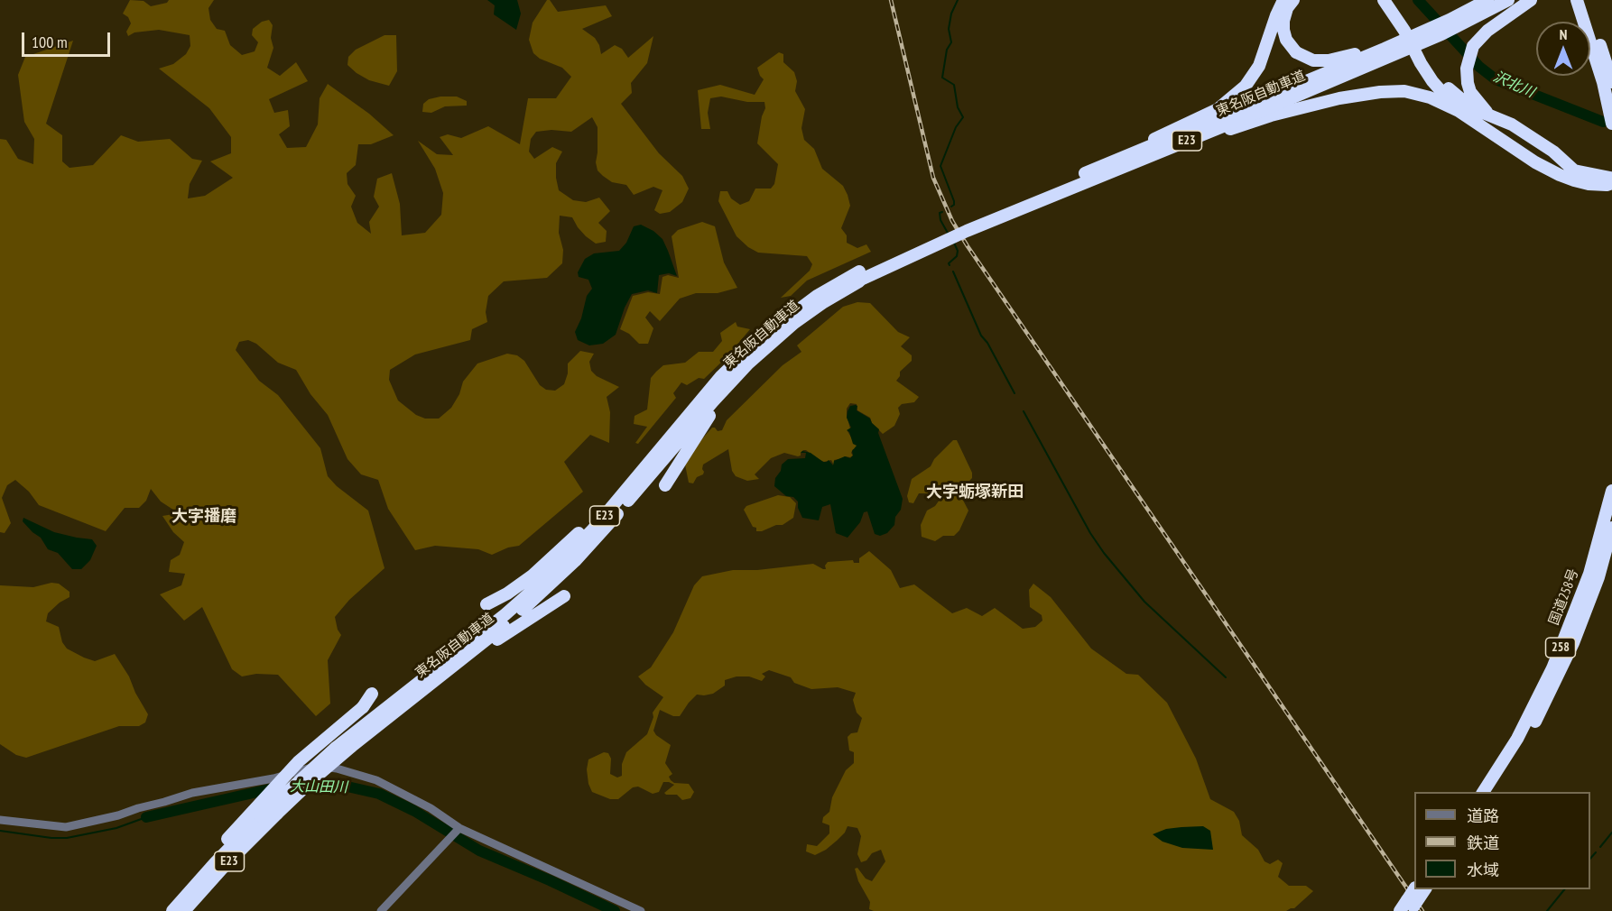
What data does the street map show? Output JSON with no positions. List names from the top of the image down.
{
  "streets": {
    "highway": [
      "東名阪自動車道",
      "E23",
      "国道258号",
      "258"
    ]
  },
  "districts": ["大字蛎塚新田", "大字播磨"],
  "water": ["沢北川", "大山田川"],
  "legend": ["道路", "鉄道", "水域"],
  "scale_bar": "100 m",
  "north": "top"
}
